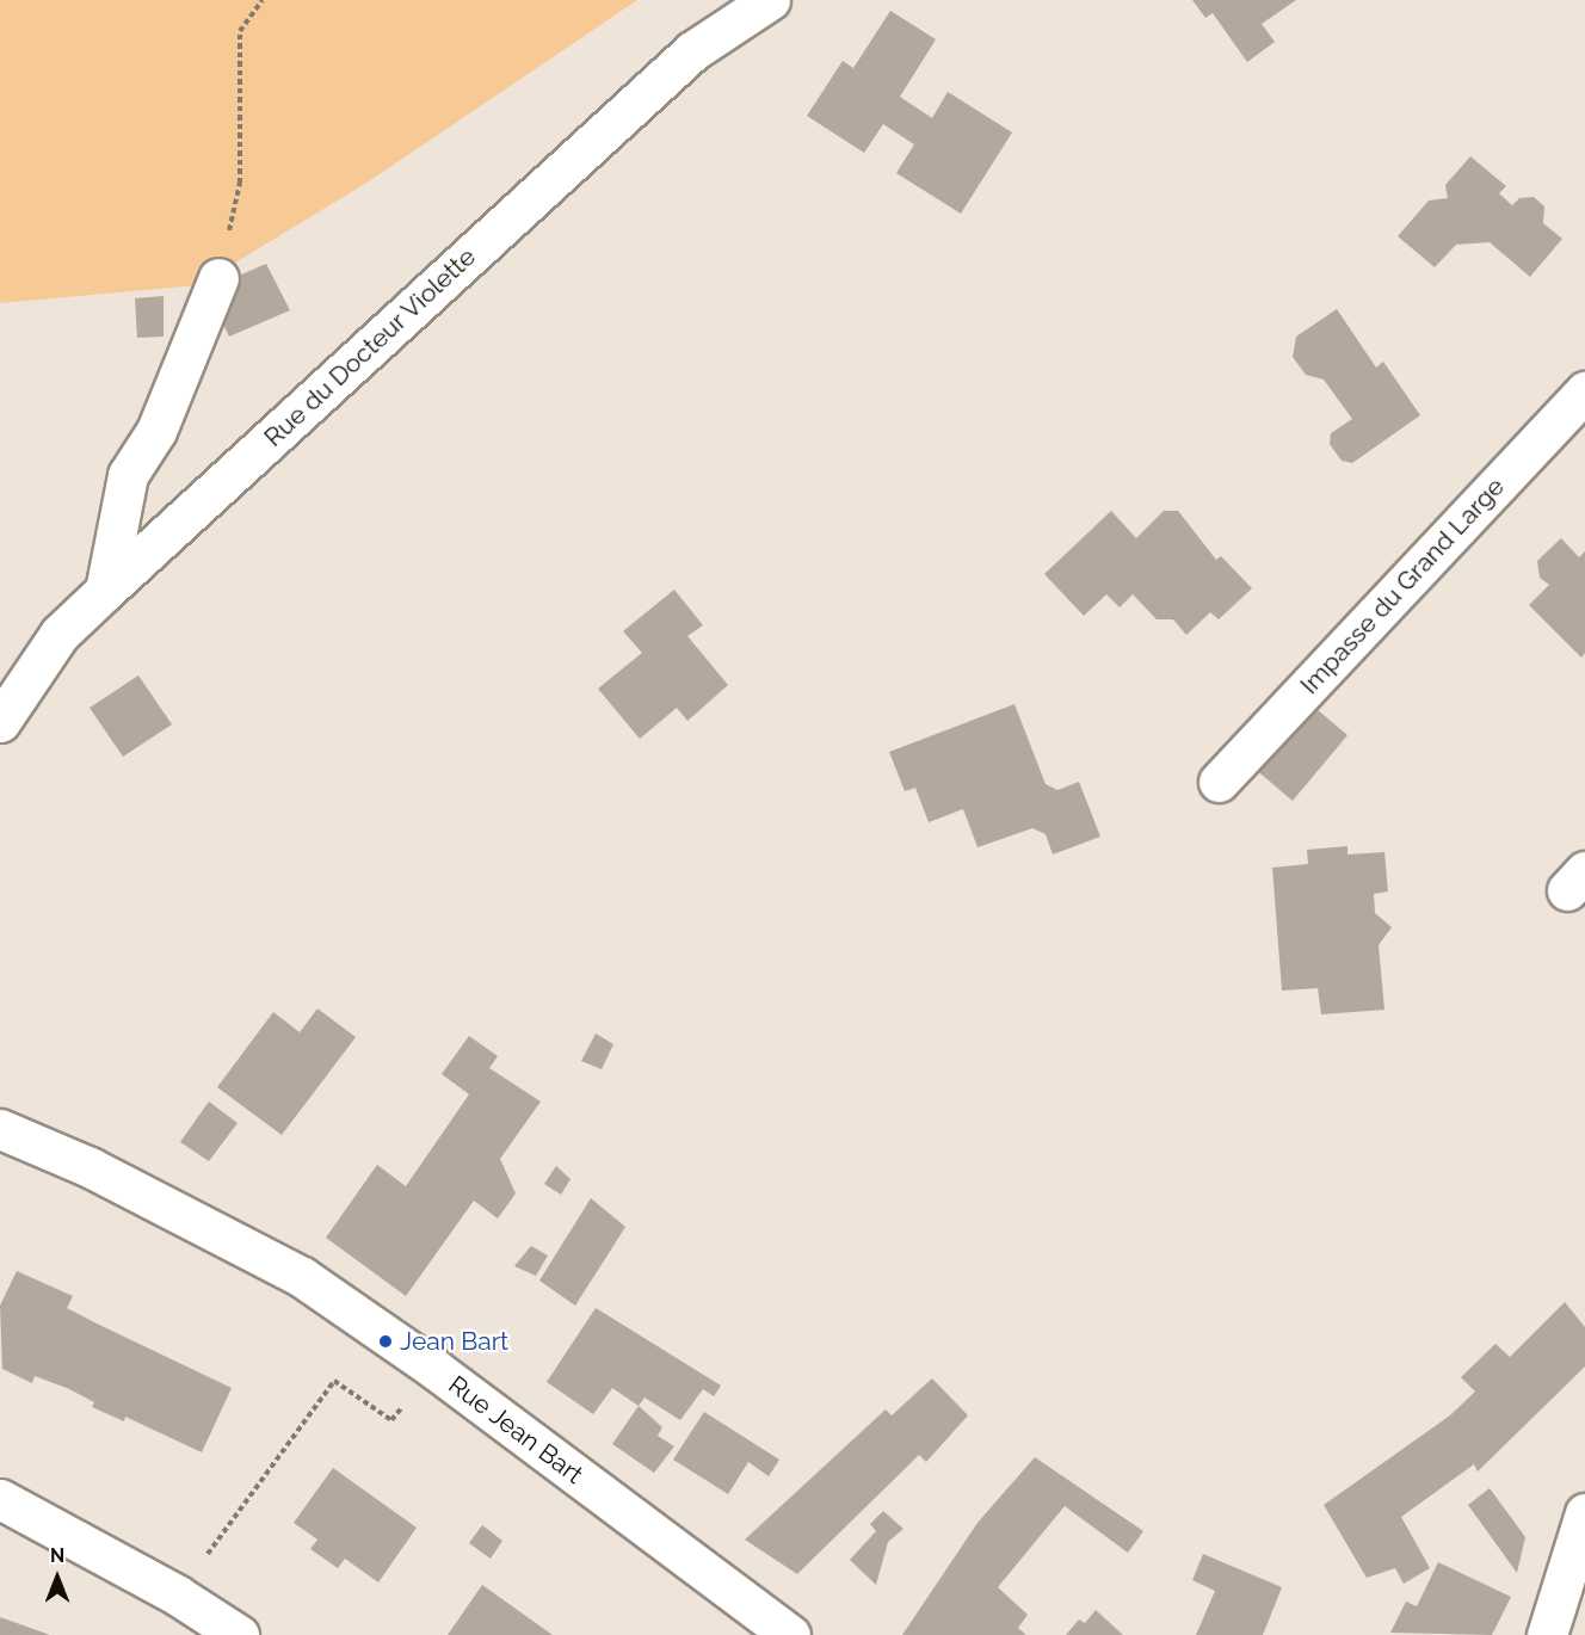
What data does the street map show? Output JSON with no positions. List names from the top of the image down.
{
  "streets": {
    "street": ["Rue du Docteur Violette", "Impasse du Grand Large", "Rue Jean Bart"]
  },
  "places": ["Jean Bart"],
  "north": "top"
}
